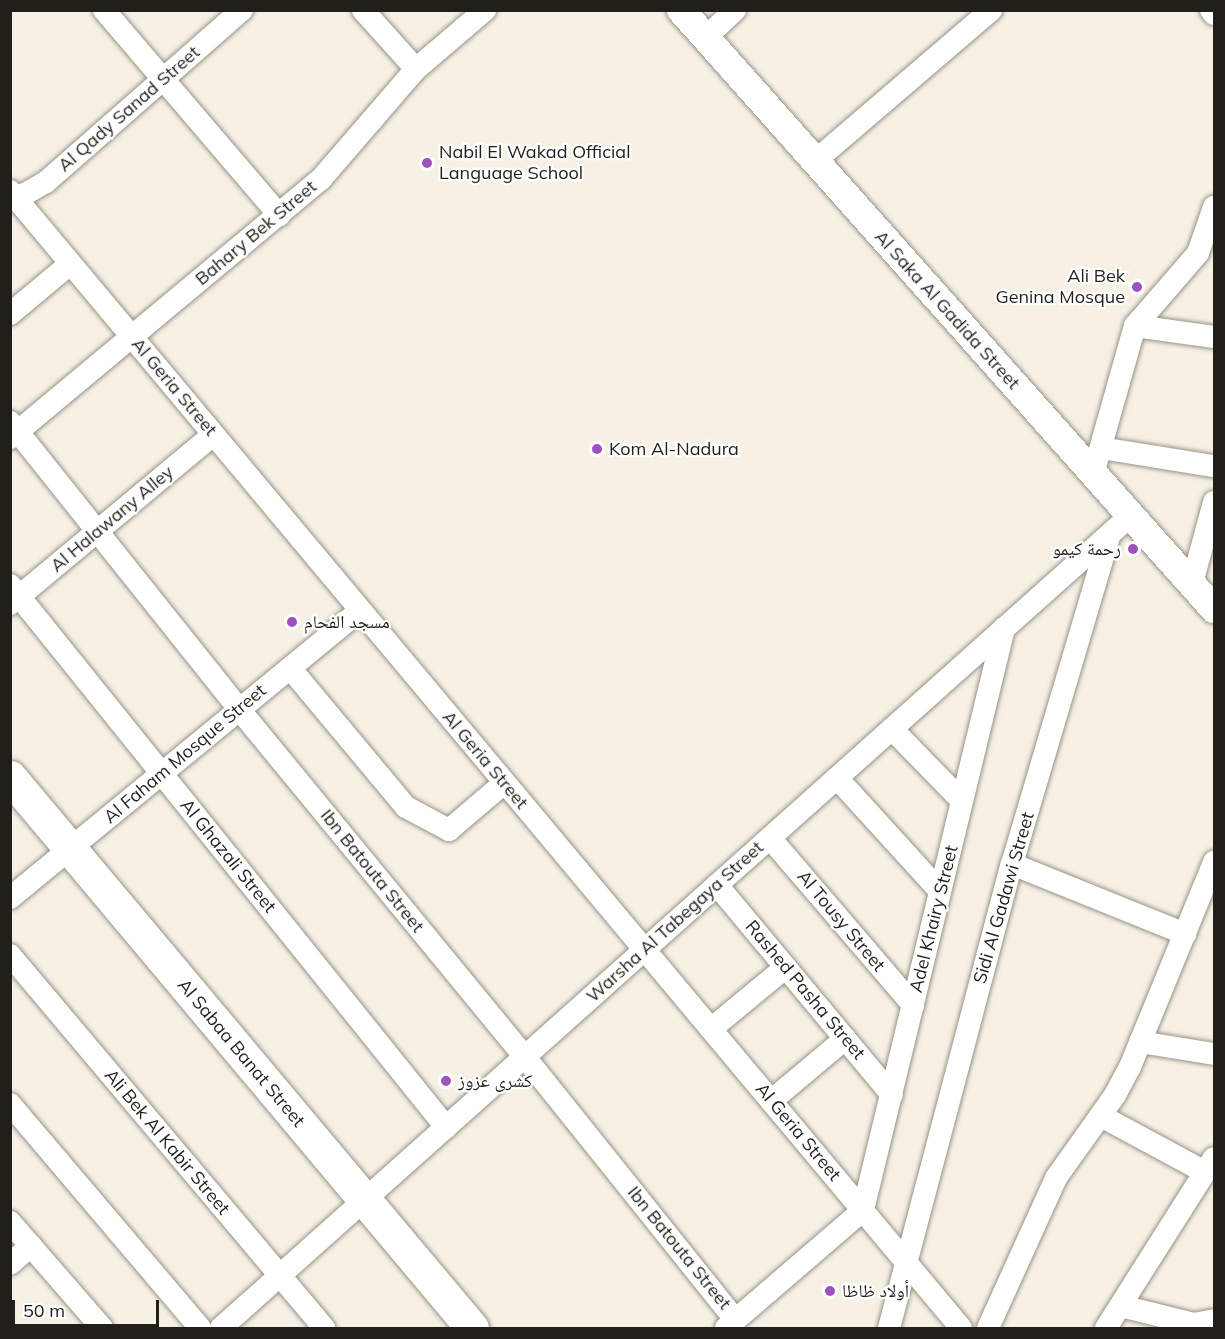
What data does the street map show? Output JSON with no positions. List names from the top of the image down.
{
  "streets": {
    "main road": ["Al Sabaa Banat Street"],
    "street": [
      "Al Qady Sanad Street",
      "Bahary Bek Street",
      "Al Saka Al Gadida Street",
      "Al Geria Street",
      "Al Halawany Alley",
      "Al Faham Mosque Street",
      "Al Ghazali Street",
      "Ibn Batouta Street",
      "Sidi Al Gadawi Street",
      "Adel Khairy Street",
      "Al Tousy Street",
      "Warsha Al Tabegaya Street",
      "Rashed Pasha Street",
      "Ali Bek Al Kabir Street"
    ]
  },
  "crossings": [
    ["Al Qady Sanad Street", "Al Geria Street"],
    ["Bahary Bek Street", "Al Geria Street"],
    ["Bahary Bek Street", "Ibn Batouta Street"],
    ["Al Saka Al Gadida Street", "Warsha Al Tabegaya Street"],
    ["Al Geria Street", "Al Halawany Alley"],
    ["Al Geria Street", "Al Faham Mosque Street"],
    ["Al Geria Street", "Sidi Al Gadawi Street"],
    ["Al Geria Street", "Adel Khairy Street"],
    ["Al Geria Street", "Warsha Al Tabegaya Street"],
    ["Al Halawany Alley", "Al Ghazali Street"],
    ["Al Halawany Alley", "Ibn Batouta Street"],
    ["Al Faham Mosque Street", "Al Ghazali Street"],
    ["Al Faham Mosque Street", "Ibn Batouta Street"],
    ["Al Faham Mosque Street", "Al Sabaa Banat Street"],
    ["Al Ghazali Street", "Warsha Al Tabegaya Street"],
    ["Ibn Batouta Street", "Warsha Al Tabegaya Street"],
    ["Sidi Al Gadawi Street", "Warsha Al Tabegaya Street"],
    ["Adel Khairy Street", "Al Tousy Street"],
    ["Adel Khairy Street", "Warsha Al Tabegaya Street"],
    ["Adel Khairy Street", "Rashed Pasha Street"],
    ["Al Tousy Street", "Warsha Al Tabegaya Street"],
    ["Warsha Al Tabegaya Street", "Rashed Pasha Street"],
    ["Warsha Al Tabegaya Street", "Al Sabaa Banat Street"],
    ["Warsha Al Tabegaya Street", "Ali Bek Al Kabir Street"]
  ],
  "places": [
    "Nabil El Wakad Official Language School",
    "Ali Bek Genina Mosque",
    "Kom Al-Nadura",
    "رحمة كيمو",
    "مسجد الفحام",
    "كشرى عزوز",
    "أولاد ظاظا"
  ],
  "scale_bar": "50 m"
}
